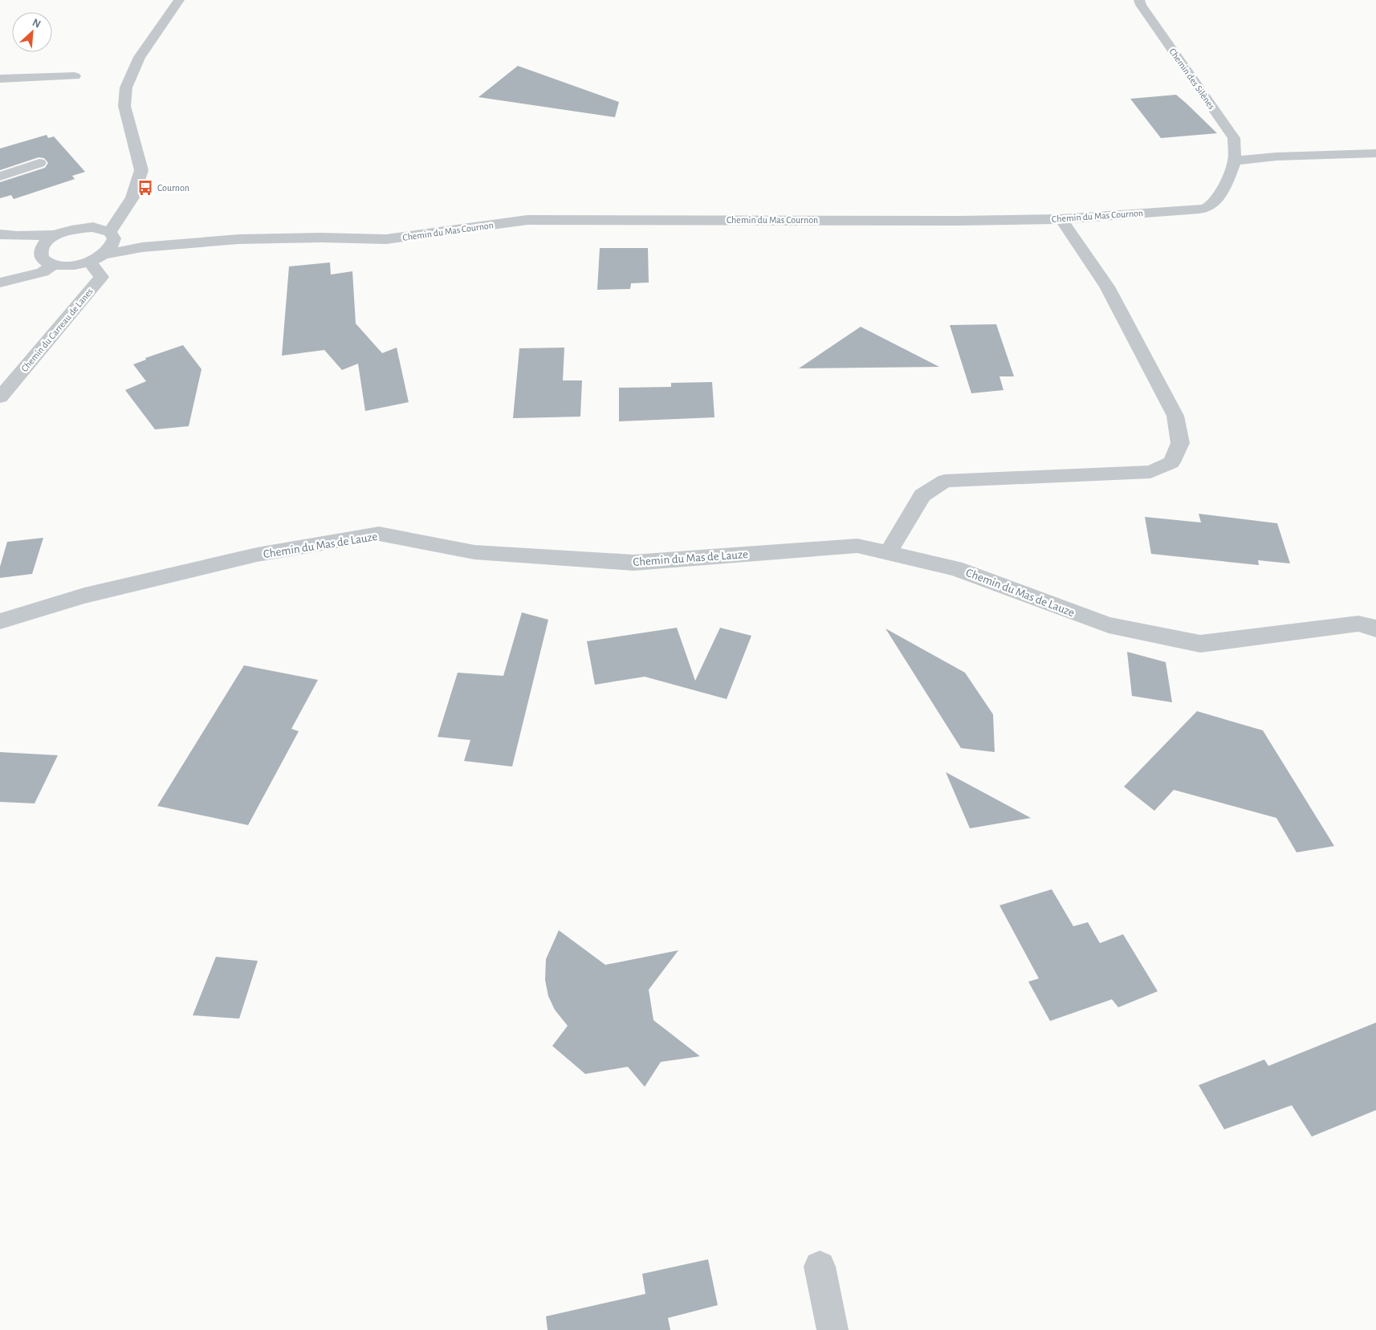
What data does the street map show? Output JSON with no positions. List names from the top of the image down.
{
  "streets": {
    "street": [
      "Chemin des Silènes",
      "Chemin du Mas Cournon",
      "Chemin du Carreau de Lanes",
      "Chemin du Mas de Lauze"
    ]
  },
  "crossings": [
    ["Chemin des Silènes", "Chemin du Mas Cournon"]
  ],
  "places": {
    "bus stop": ["Cournon"]
  },
  "north": "top right"
}
